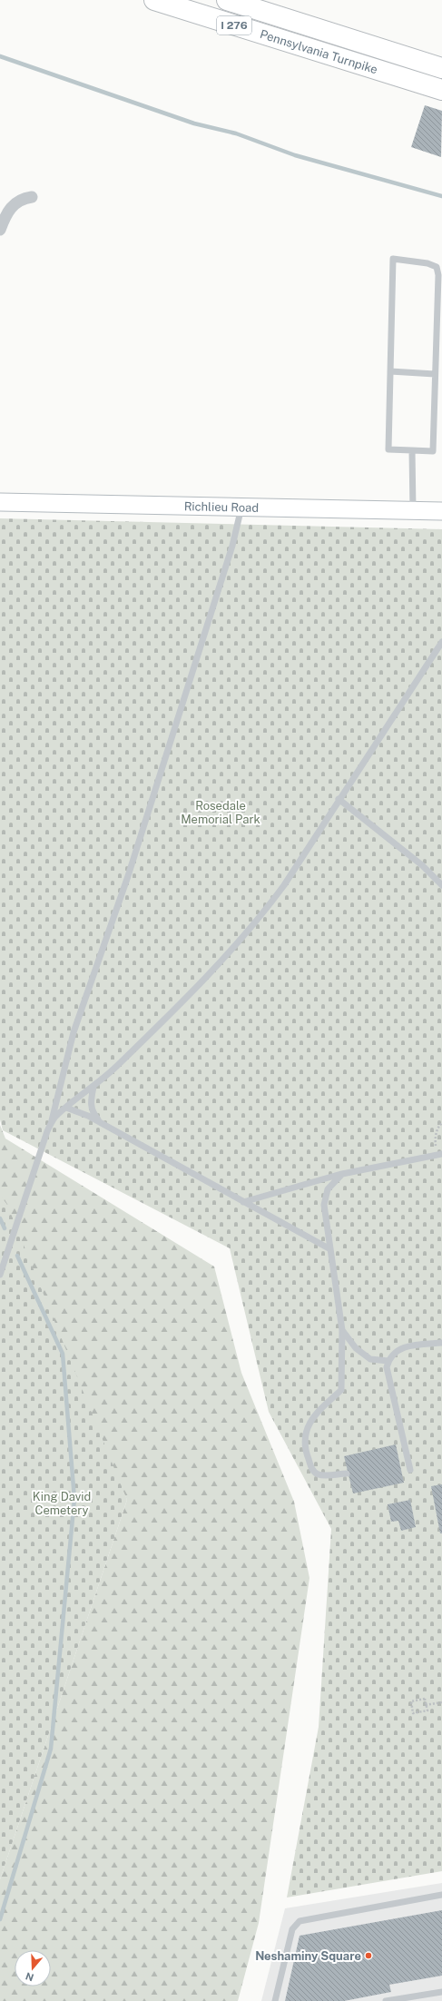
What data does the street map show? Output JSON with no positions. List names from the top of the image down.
{
  "streets": {
    "highway": ["I 276", "Pennsylvania Turnpike"],
    "main road": ["Richlieu Road"]
  },
  "parks": ["Rosedale Memorial Park", "King David Cemetery"],
  "places": ["Neshaminy Square"],
  "north": "bottom"
}
